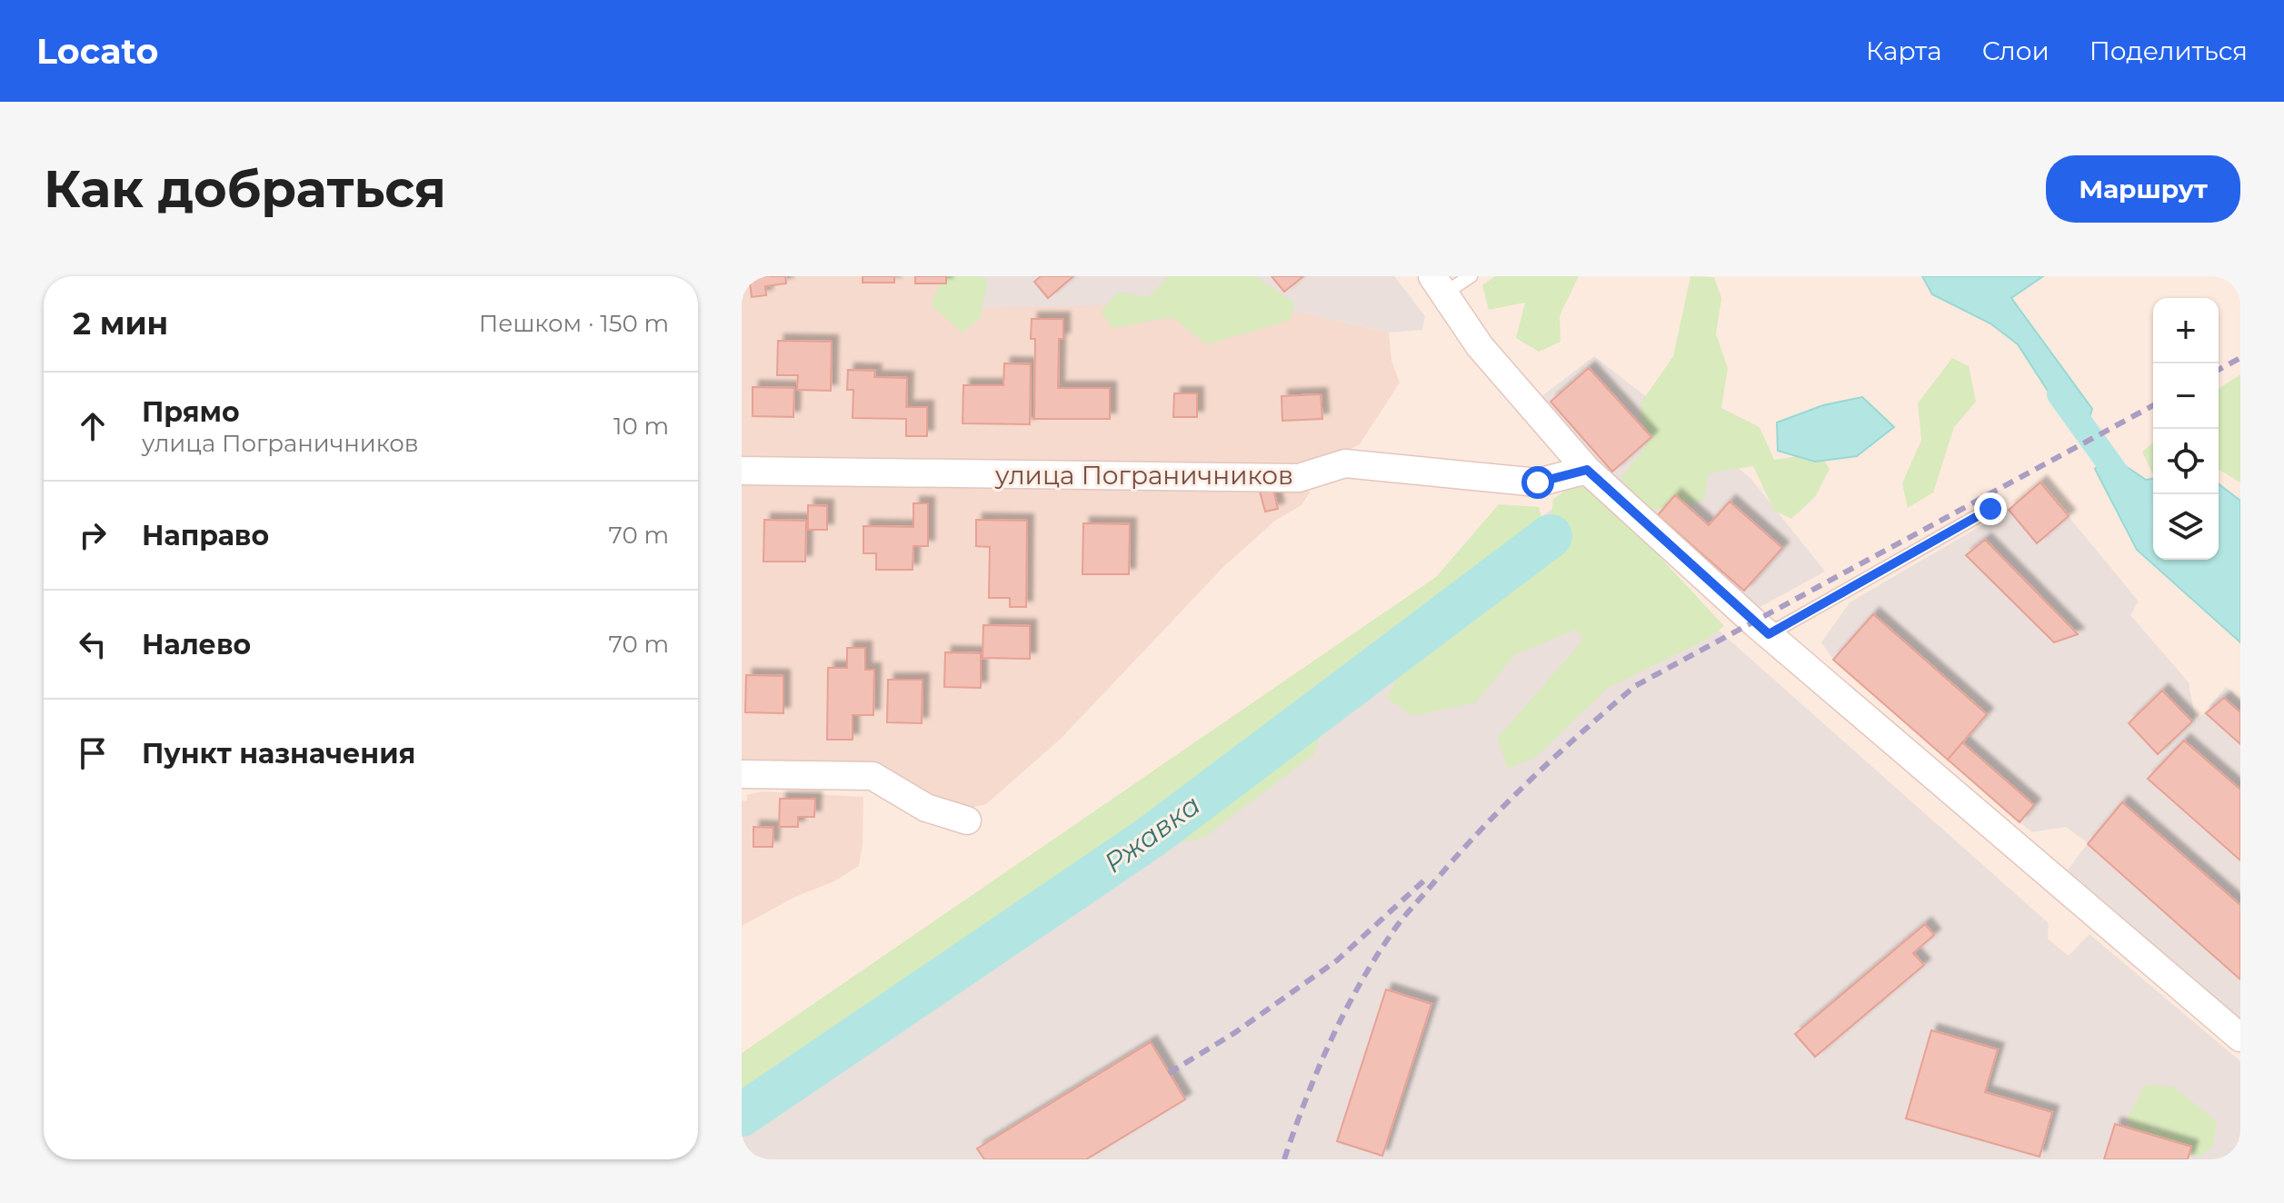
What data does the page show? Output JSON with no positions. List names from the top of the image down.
{
  "streets": {
    "street": ["улица Пограничников"]
  },
  "water": ["Ржавка"],
  "page": {
    "header": "Locato",
    "nav": ["Карта", "Слои", "Поделиться"],
    "buttons": "Маршрут",
    "title": "Как добраться",
    "heading": ["2 мин", "Пешком · 150 m"],
    "map_buttons": ["+", "−"],
    "list": [
      ["Прямо", "улица Пограничников", "10 m"],
      ["Направо", "70 m"],
      ["Налево", "70 m"],
      "Пункт назначения"
    ]
  }
}
